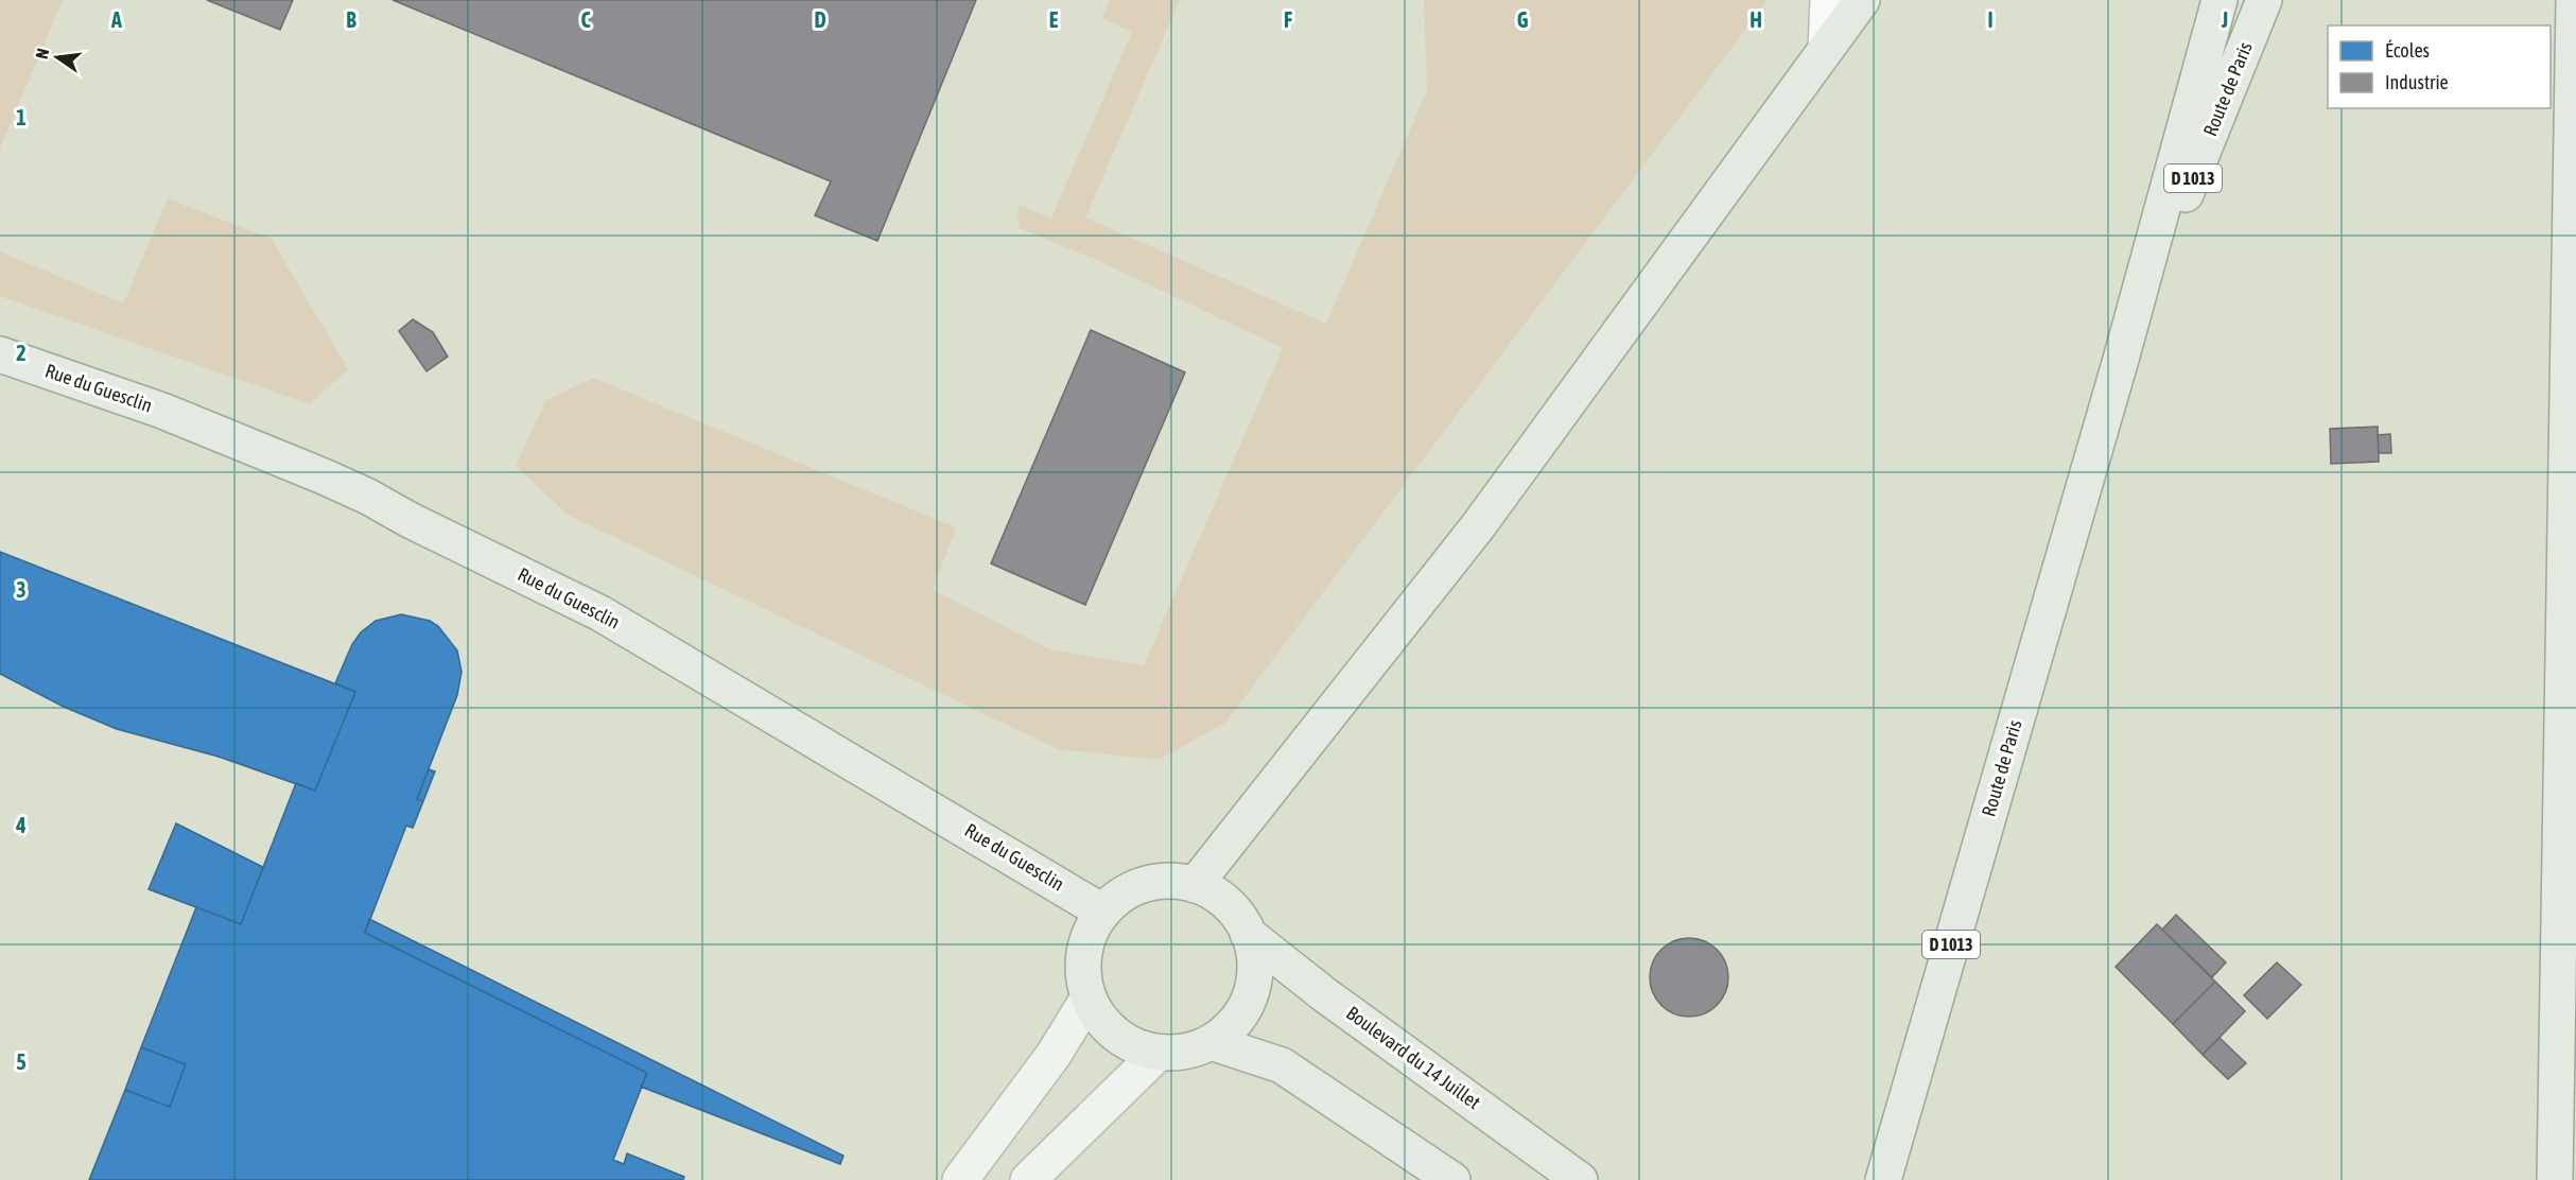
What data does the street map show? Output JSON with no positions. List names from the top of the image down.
{
  "streets": {
    "main road": [
      "Route de Paris",
      "D 1013",
      "Rue du Guesclin",
      "Boulevard du 14 Juillet"
    ]
  },
  "crossings": [
    ["Rue du Guesclin", "Boulevard du 14 Juillet"]
  ],
  "legend": ["Écoles", "Industrie"],
  "north": "left",
  "grid": {
    "columns": [
      "A",
      "B",
      "C",
      "D",
      "E",
      "F",
      "G",
      "H",
      "I",
      "J"
    ],
    "rows": [
      "1",
      "2",
      "3",
      "4",
      "5"
    ]
  }
}
